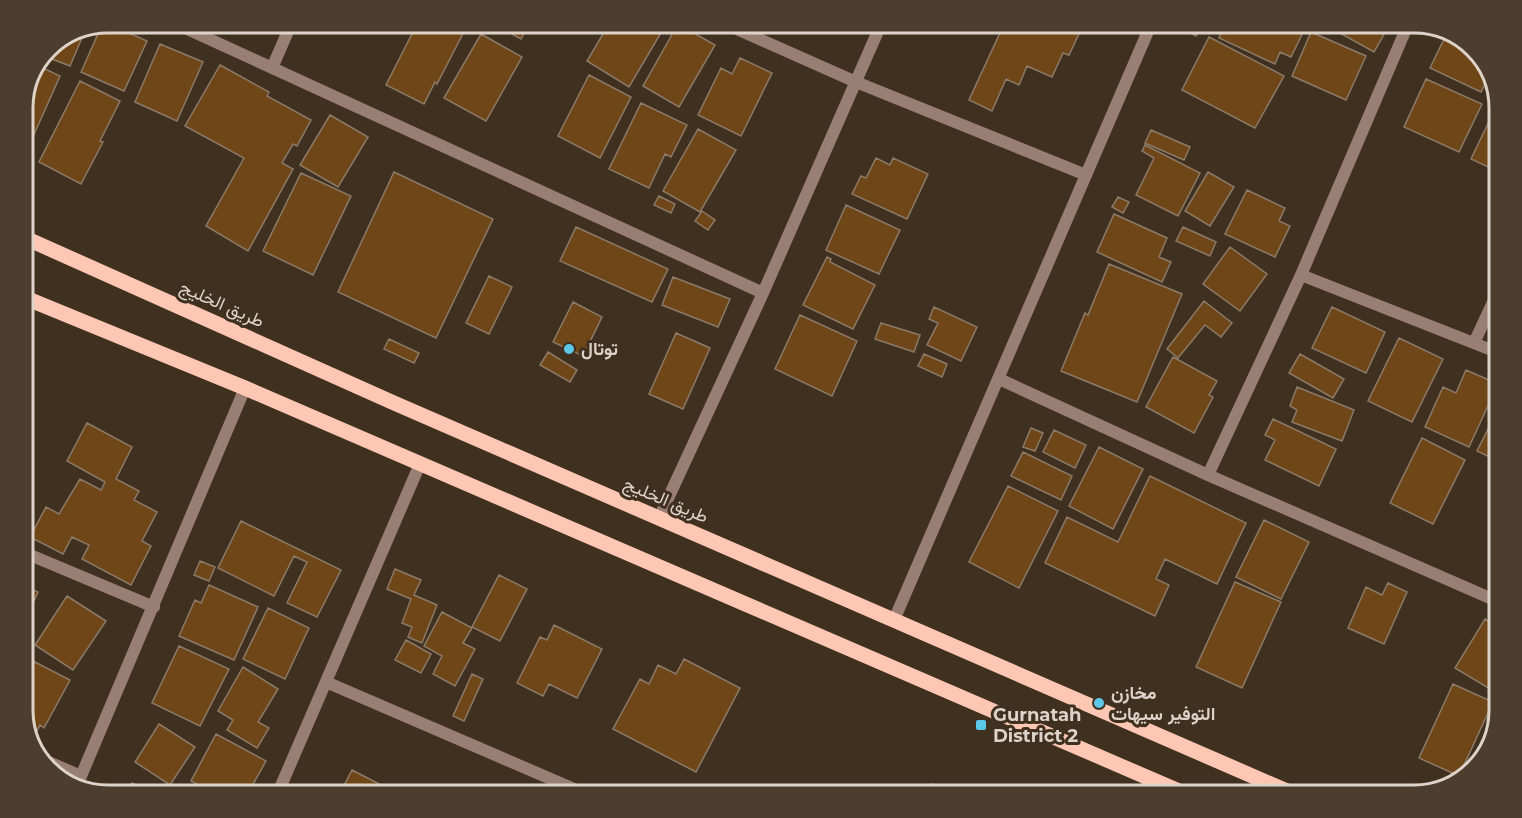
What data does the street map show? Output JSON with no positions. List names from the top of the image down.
{
  "streets": {
    "main road": ["طريق الخليج"]
  },
  "places": {
    "other": ["توتال", "مخازن التوفير سيهات"],
    "transit": ["Gurnatah District 2"]
  }
}
